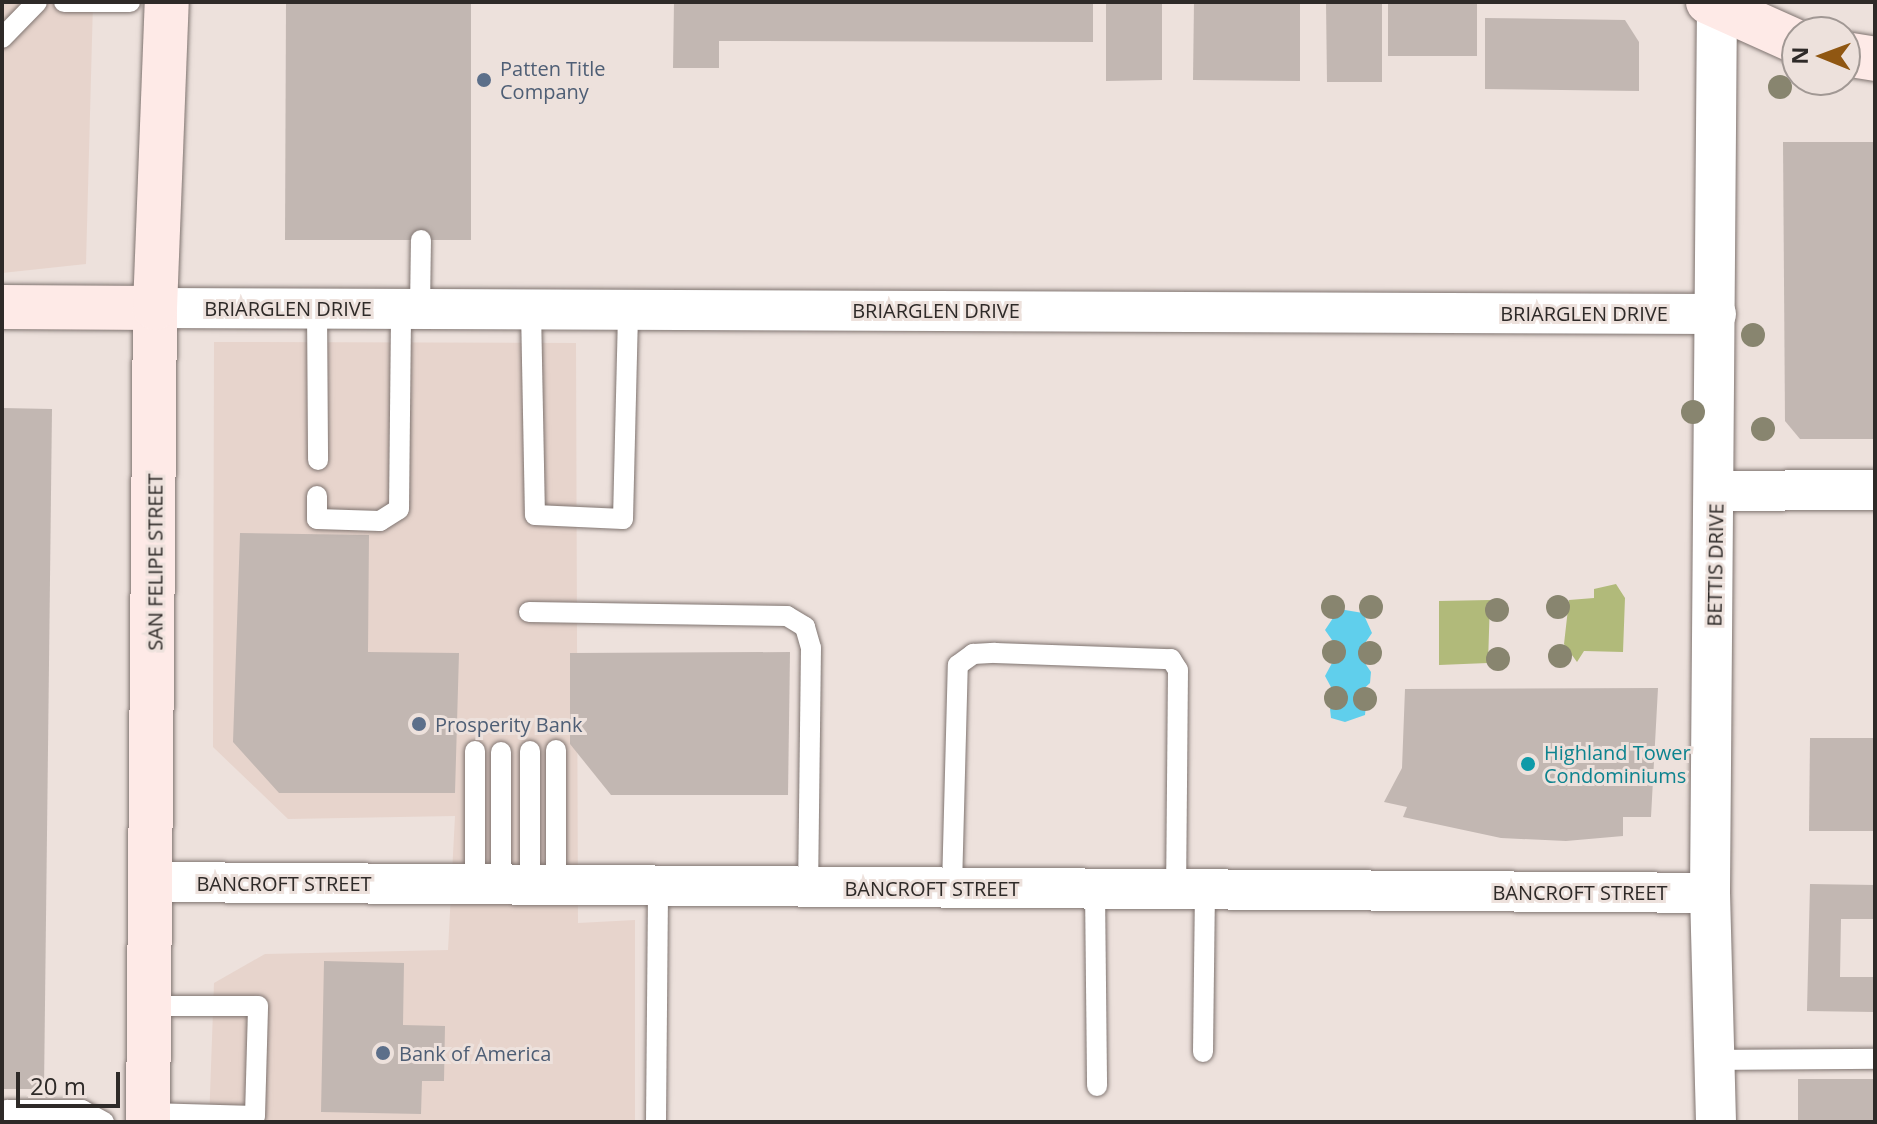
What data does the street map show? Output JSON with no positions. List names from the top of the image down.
{
  "streets": {
    "main road": ["SAN FELIPE STREET"],
    "street": ["BRIARGLEN DRIVE", "BETTIS DRIVE", "BANCROFT STREET"]
  },
  "crossings": [
    ["BRIARGLEN DRIVE", "SAN FELIPE STREET"],
    ["BRIARGLEN DRIVE", "BETTIS DRIVE"],
    ["SAN FELIPE STREET", "BANCROFT STREET"],
    ["BETTIS DRIVE", "BANCROFT STREET"]
  ],
  "places": [
    "Patten Title Company",
    "Prosperity Bank",
    "Highland Tower Condominiums",
    "Bank of America"
  ],
  "scale_bar": "20 m",
  "north": "left"
}
